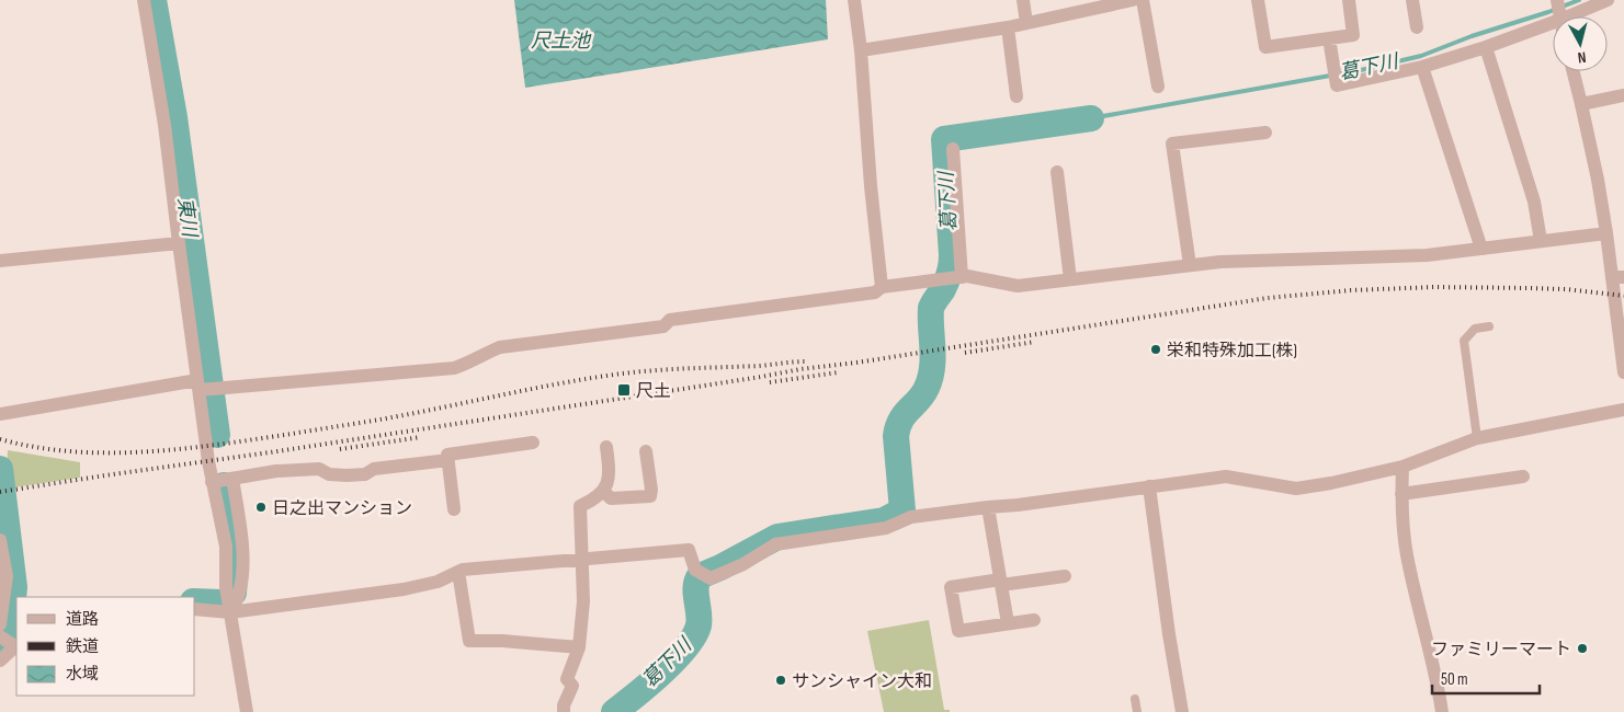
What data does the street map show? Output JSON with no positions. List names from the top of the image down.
{
  "water": ["尺土池", "葛下川", "東川"],
  "places": {
    "other": [
      "栄和特殊加工(株)",
      "日之出マンション",
      "ファミリーマート",
      "サンシャイン大和"
    ],
    "transit": ["尺土"]
  },
  "legend": ["道路", "鉄道", "水域"],
  "scale_bar": "50 m",
  "north": "bottom"
}
